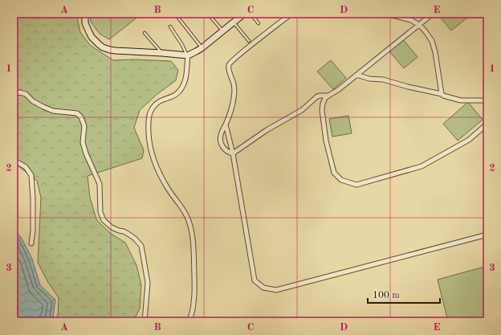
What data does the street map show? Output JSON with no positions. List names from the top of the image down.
{
  "scale_bar": "100 m",
  "grid": {
    "columns": [
      "A",
      "B",
      "C",
      "D",
      "E"
    ],
    "rows": ["1", "2", "3"]
  }
}
